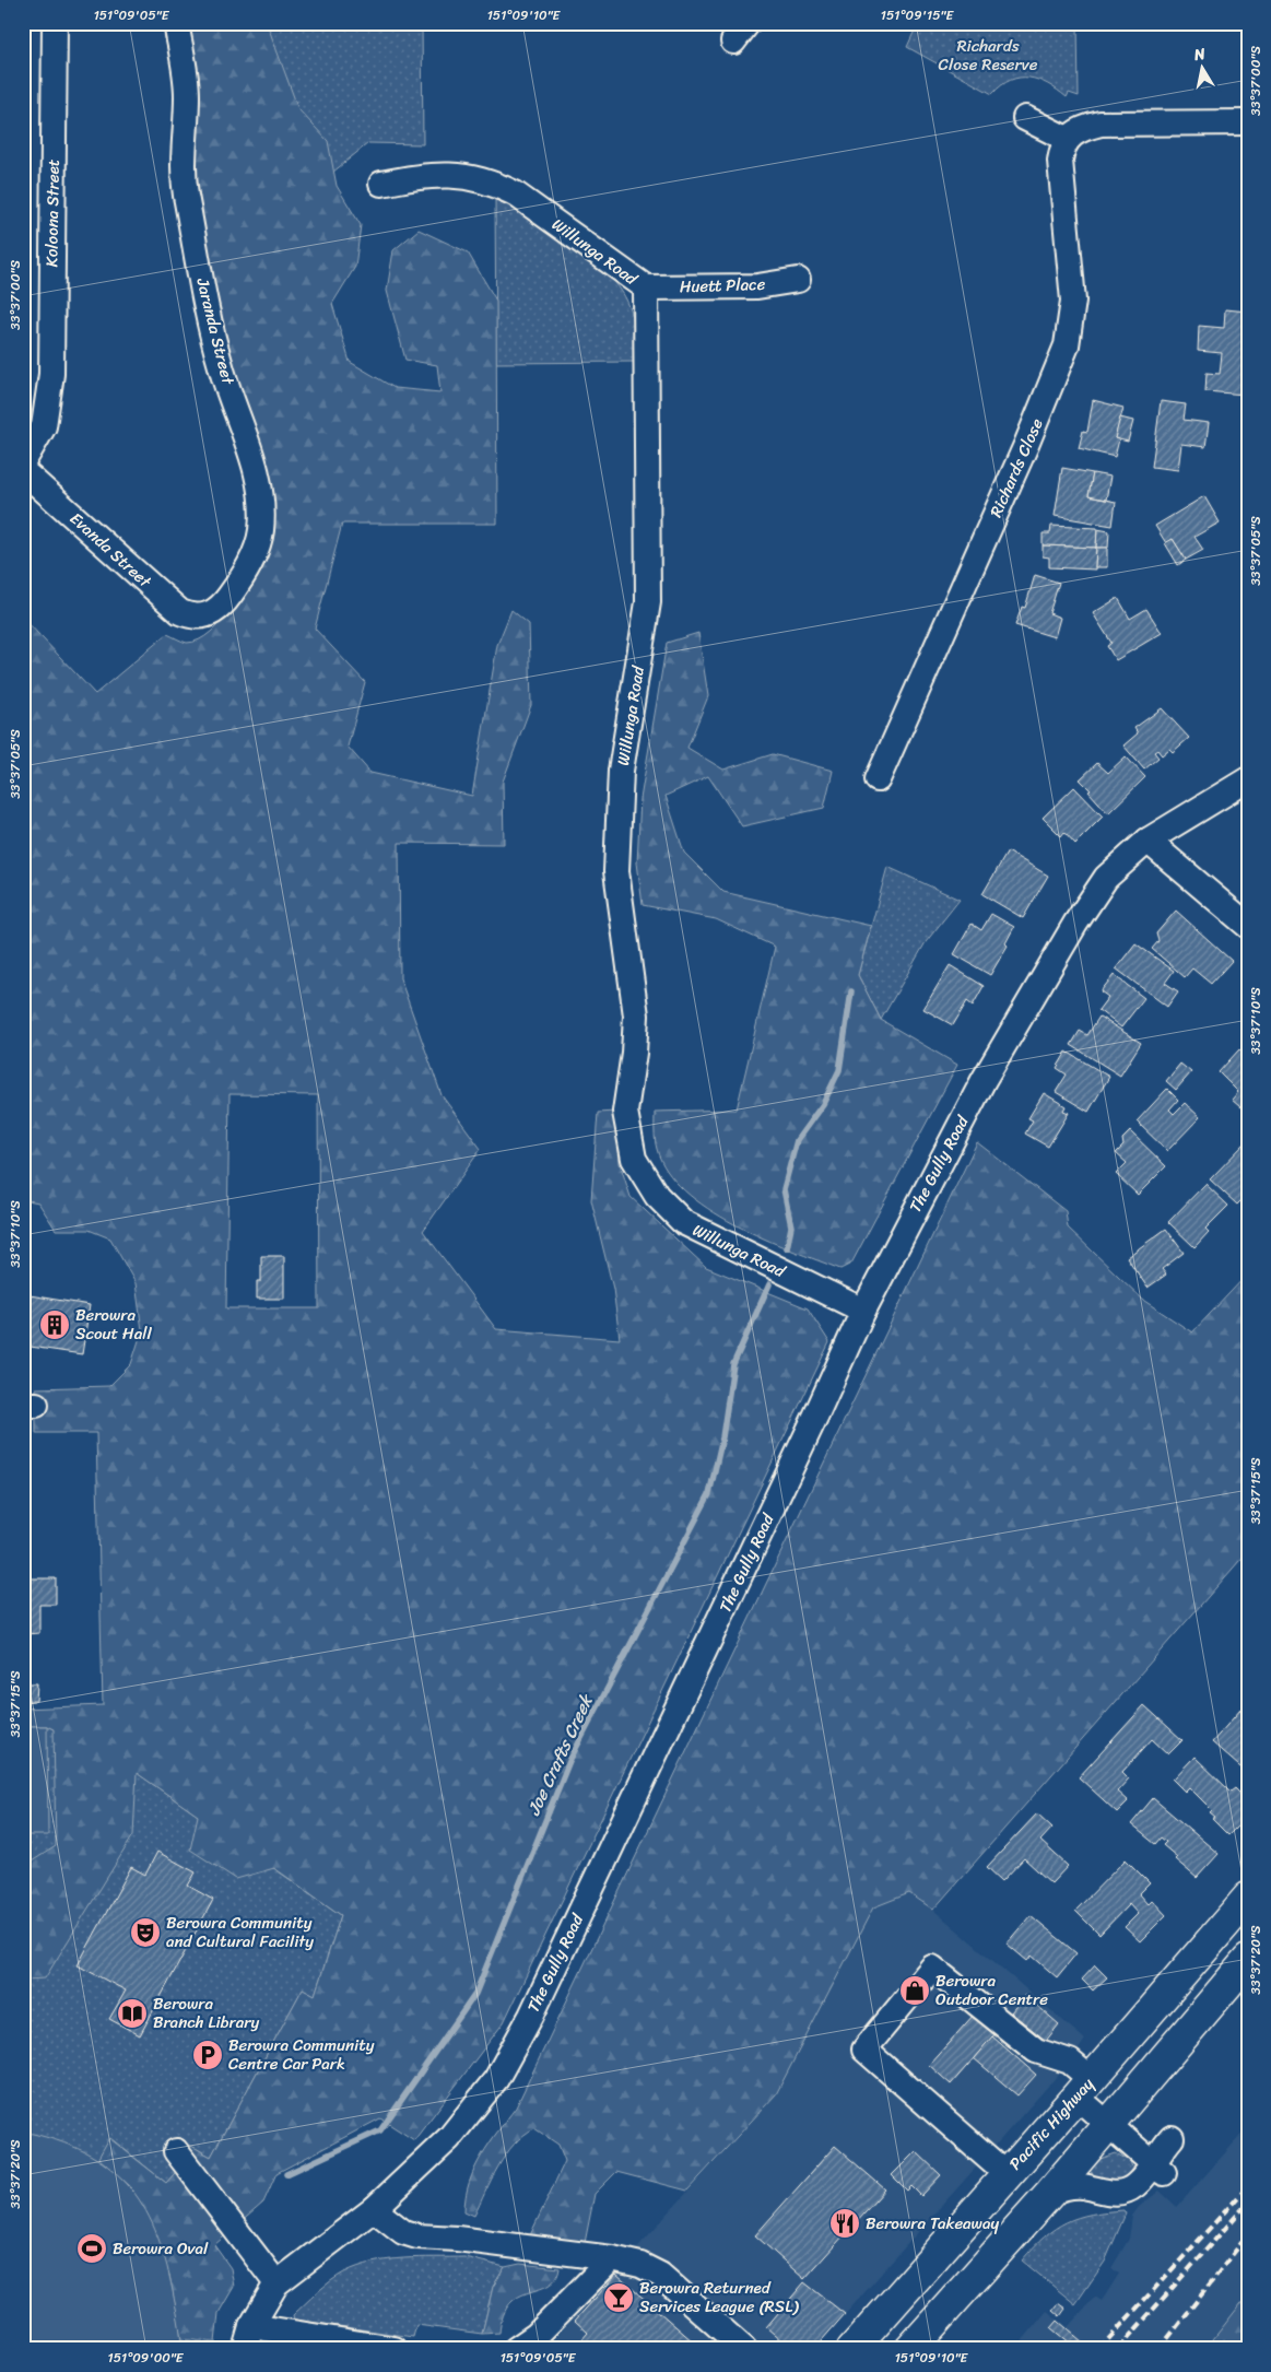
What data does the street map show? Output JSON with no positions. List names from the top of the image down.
{
  "streets": {
    "main road": ["Pacific Highway"],
    "street": [
      "Koloona Street",
      "Willunga Road",
      "Huett Place",
      "Jaranda Street",
      "Richards Close",
      "Evanda Street",
      "The Gully Road"
    ]
  },
  "crossings": [
    ["Willunga Road", "Huett Place"],
    ["Willunga Road", "The Gully Road"],
    ["Jaranda Street", "Evanda Street"]
  ],
  "water": ["Joe Crafts Creek"],
  "parks": ["Richards Close Reserve"],
  "places": {
    "building": ["Berowra Scout Hall"],
    "theatre": ["Berowra Community and Cultural Facility"],
    "shop": ["Berowra Outdoor Centre"],
    "library": ["Berowra Branch Library"],
    "parking": ["Berowra Community Centre Car Park"],
    "restaurant": ["Berowra Takeaway"],
    "sports": ["Berowra Oval"],
    "bar": ["Berowra Returned Services League (RSL)"]
  },
  "north": "top",
  "coordinates": [
    "151°09'05\"E",
    "151°09'10\"E",
    "151°09'15\"E",
    "33°37'00\"S",
    "33°37'05\"S",
    "33°37'10\"S",
    "33°37'15\"S",
    "33°37'20\"S",
    "151°09'00\"E"
  ]
}
